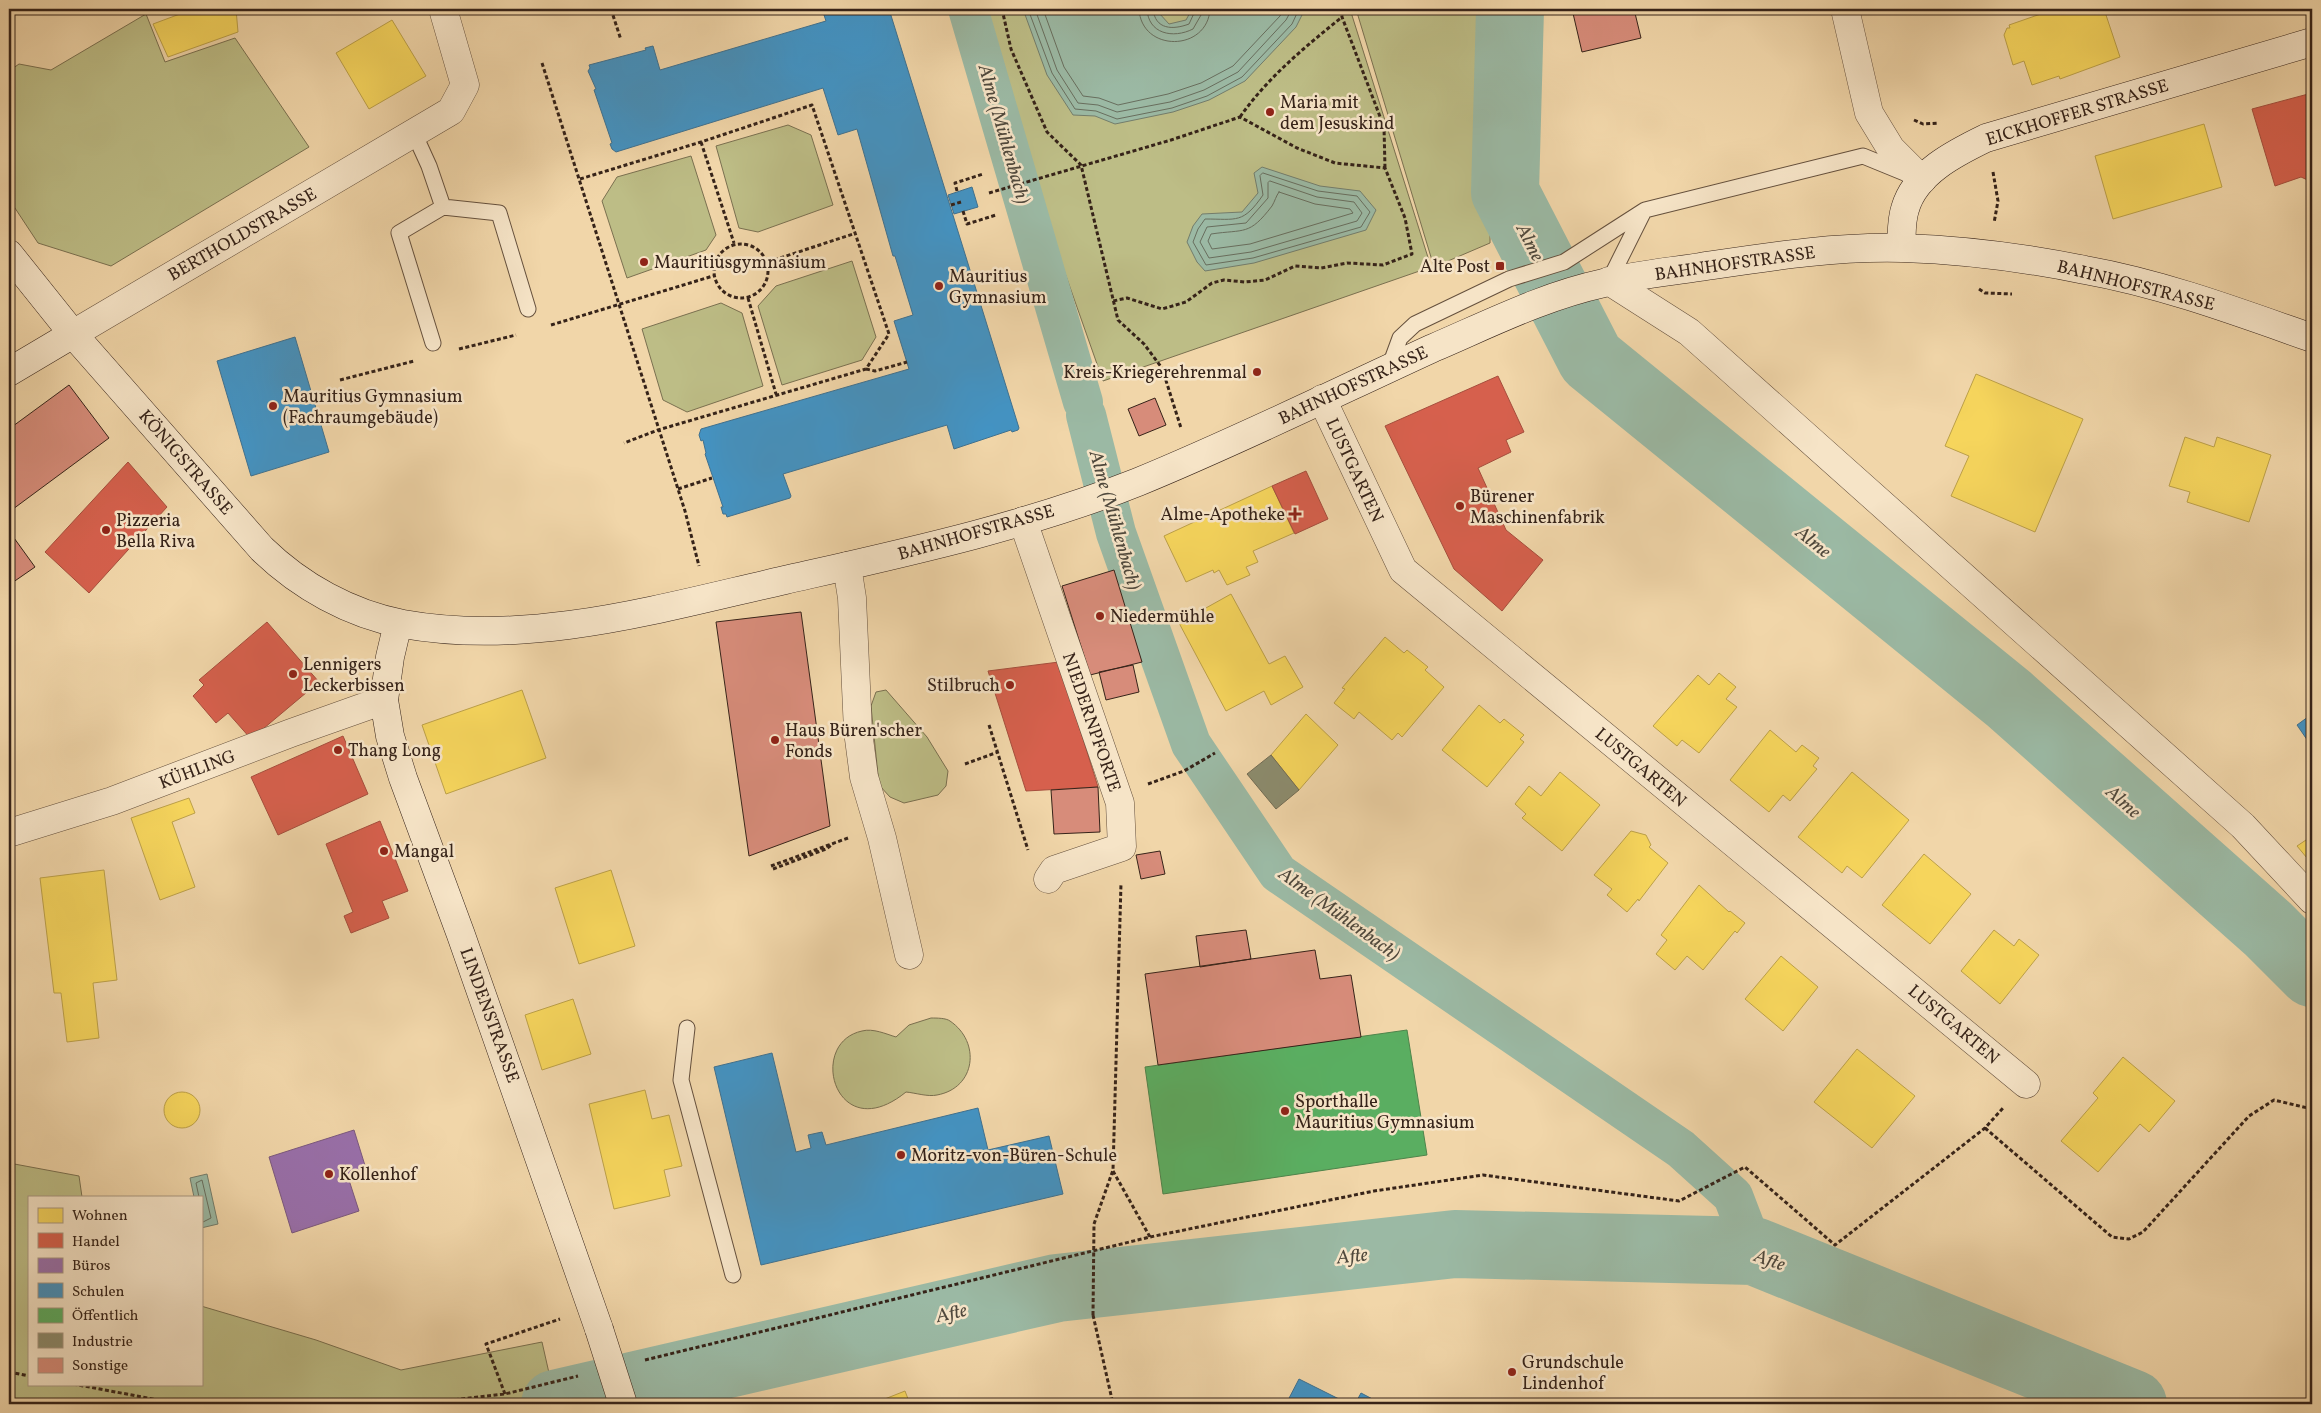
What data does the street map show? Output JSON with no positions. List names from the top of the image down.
{
  "streets": {
    "main road": [
      "EICKHOFFER STRASSE",
      "BERTHOLDSTRASSE",
      "BAHNHOFSTRASSE",
      "KÖNIGSTRASSE",
      "LUSTGARTEN",
      "NIEDERNPFORTE",
      "KÜHLING",
      "LINDENSTRASSE"
    ]
  },
  "crossings": [
    ["EICKHOFFER STRASSE", "BAHNHOFSTRASSE"],
    ["BERTHOLDSTRASSE", "KÖNIGSTRASSE"],
    ["BAHNHOFSTRASSE", "KÖNIGSTRASSE"],
    ["BAHNHOFSTRASSE", "LUSTGARTEN"],
    ["BAHNHOFSTRASSE", "NIEDERNPFORTE"],
    ["BAHNHOFSTRASSE", "LINDENSTRASSE"],
    ["KÖNIGSTRASSE", "LINDENSTRASSE"],
    ["KÜHLING", "LINDENSTRASSE"]
  ],
  "water": ["Alme (Mühlenbach)", "Alme", "Afte"],
  "places": {
    "other": [
      "Maria mit dem Jesuskind",
      "Mauritiusgymnasium",
      "Mauritius Gymnasium",
      "Kreis-Kriegerehrenmal",
      "Mauritius Gymnasium (Fachraumgebäude)",
      "Bürener Maschinenfabrik",
      "Pizzeria Bella Riva",
      "Niedermühle",
      "Lennigers Leckerbissen",
      "Stilbruch",
      "Haus Büren'scher Fonds",
      "Thang Long",
      "Mangal",
      "Sporthalle Mauritius Gymnasium",
      "Moritz-von-Büren-Schule",
      "Kollenhof",
      "Grundschule Lindenhof"
    ],
    "transit": ["Alte Post"],
    "health": ["Alme-Apotheke"]
  },
  "legend": [
    "Wohnen",
    "Handel",
    "Büros",
    "Schulen",
    "Öffentlich",
    "Industrie",
    "Sonstige"
  ]
}
